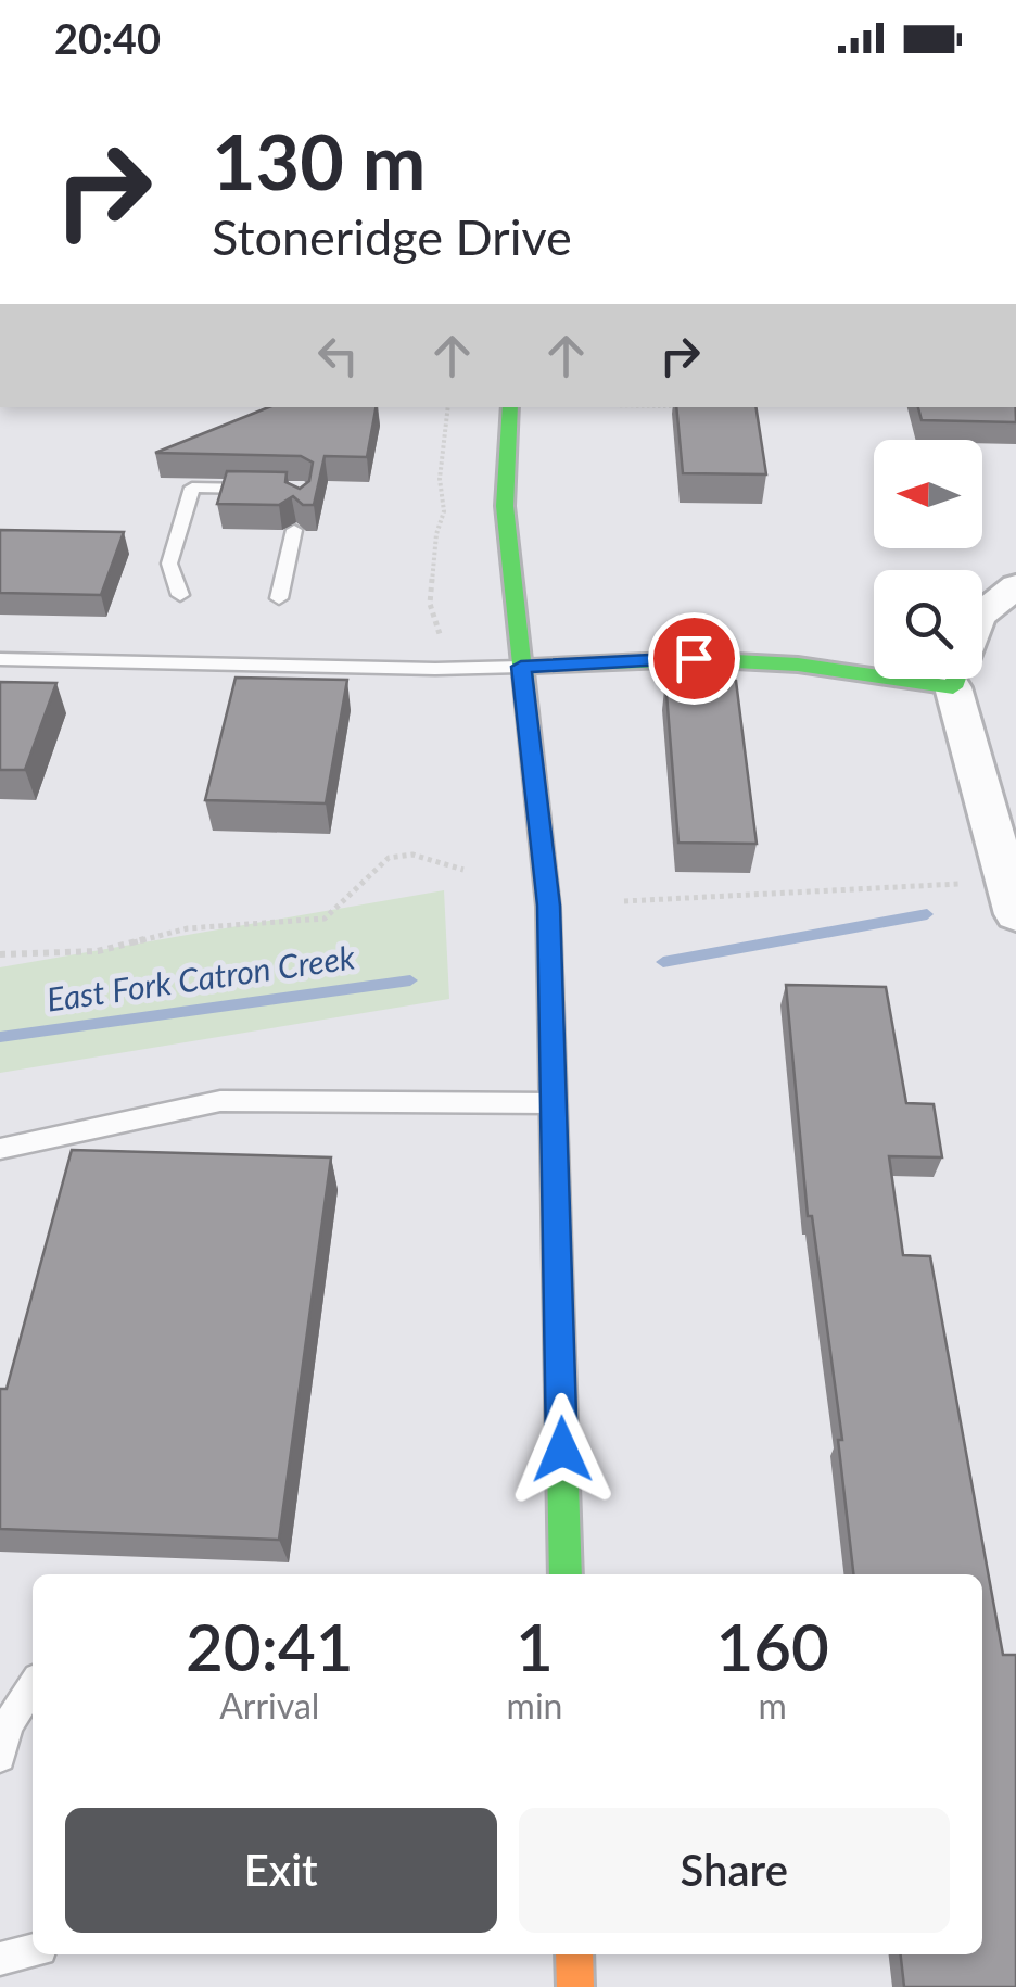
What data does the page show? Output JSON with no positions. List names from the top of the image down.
{
  "water": ["East Fork Catron Creek"],
  "north": "left",
  "page": {
    "status": "20:40",
    "turn": ["130 m", "Stoneridge Drive"],
    "eta": [
      "20:41",
      "Arrival",
      "1",
      "min",
      "160",
      "m"
    ],
    "buttons": ["Exit", "Share"]
  }
}
